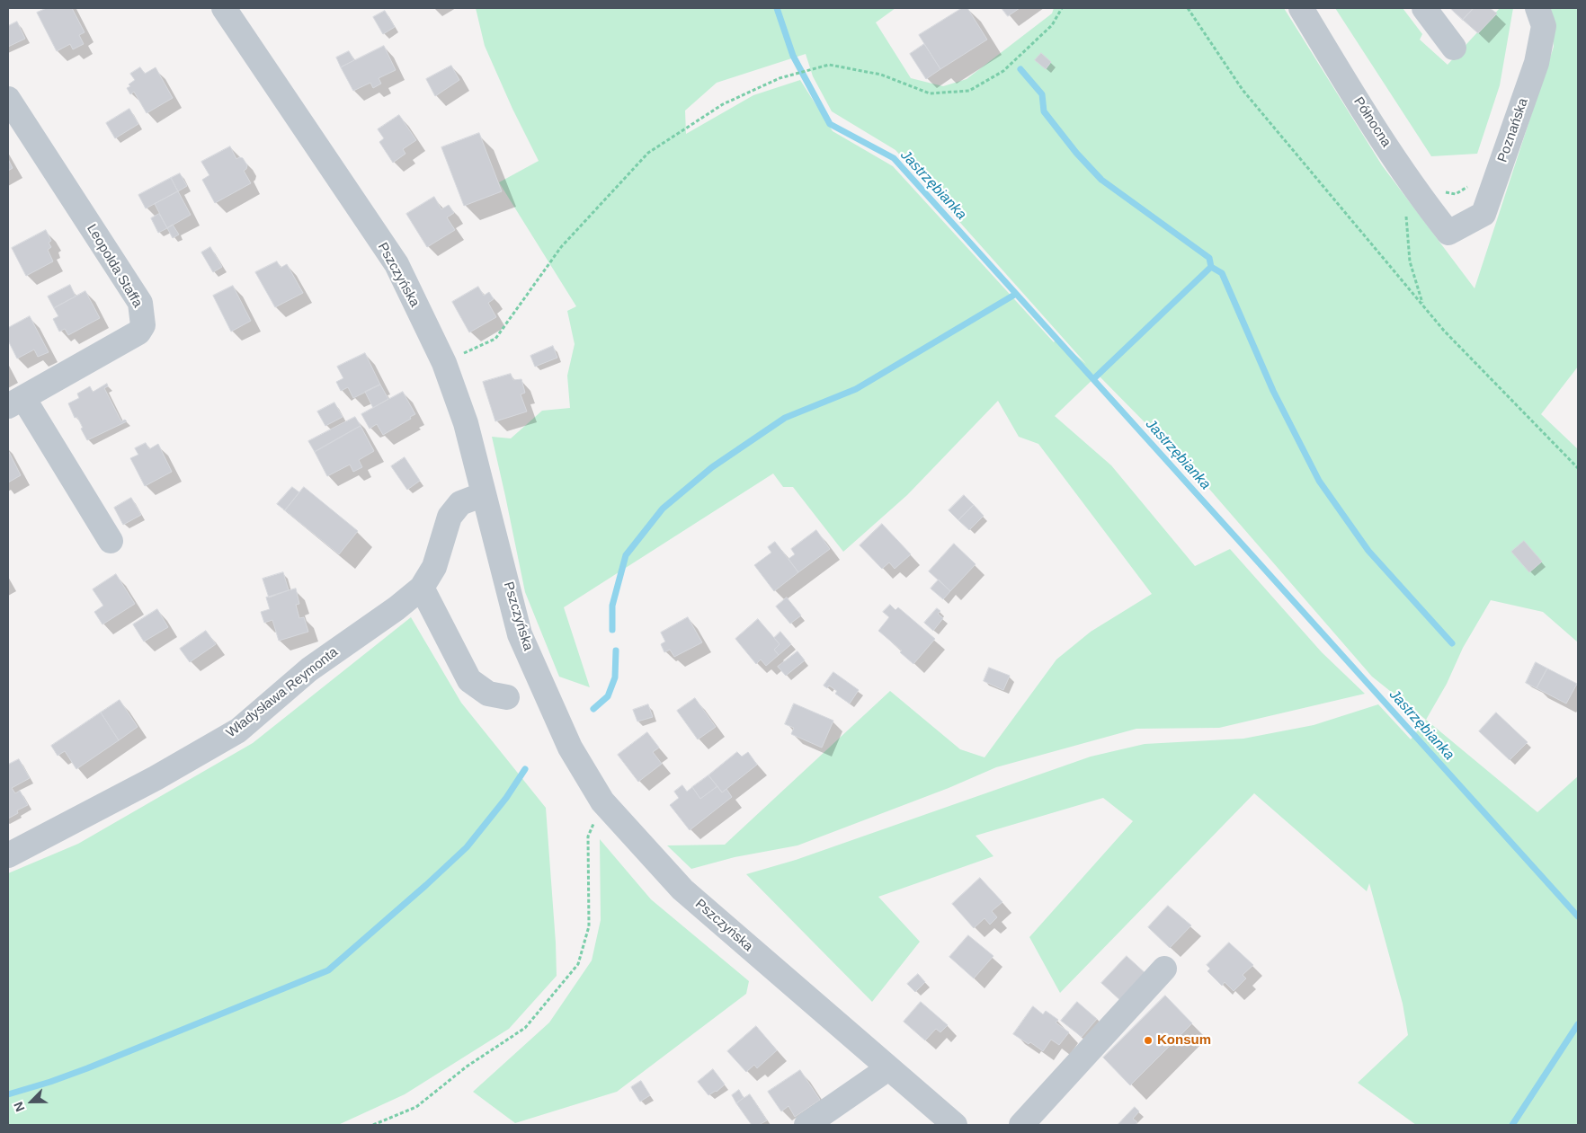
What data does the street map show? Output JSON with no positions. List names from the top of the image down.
{
  "streets": {
    "street": [
      "Północna",
      "Poznańska",
      "Leopolda Staffa",
      "Pszczyńska",
      "Władysława Reymonta"
    ]
  },
  "crossings": [
    ["Północna", "Poznańska"],
    ["Pszczyńska", "Władysława Reymonta"]
  ],
  "water": ["Jastrzębianka"],
  "places": ["Konsum"],
  "north": "bottom left"
}
